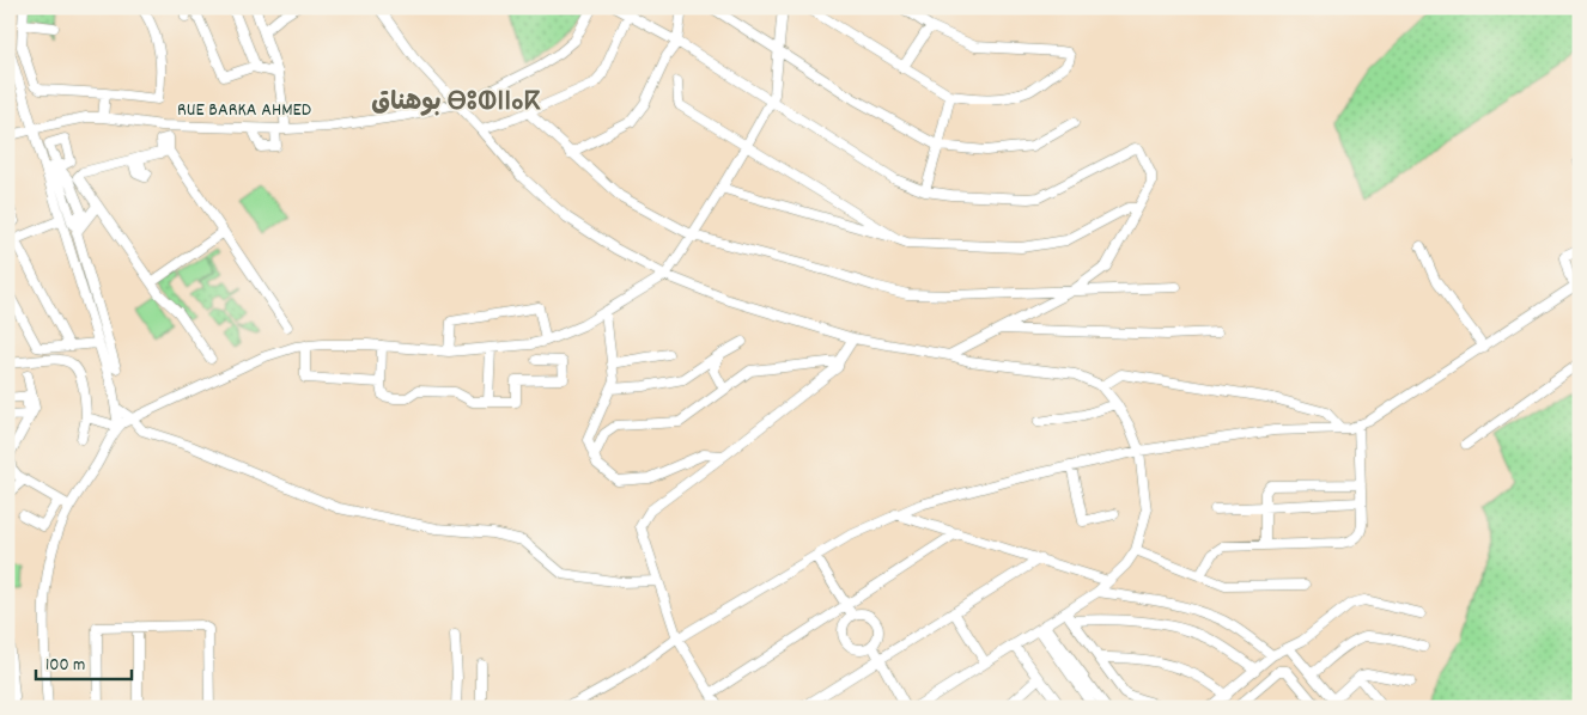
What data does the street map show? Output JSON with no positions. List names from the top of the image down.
{
  "streets": {
    "street": ["RUE BARKA AHMED"]
  },
  "districts": ["بوهناق ⴱⵓⵀⵏⵏⴰⴽ"],
  "scale_bar": "100 m"
}
